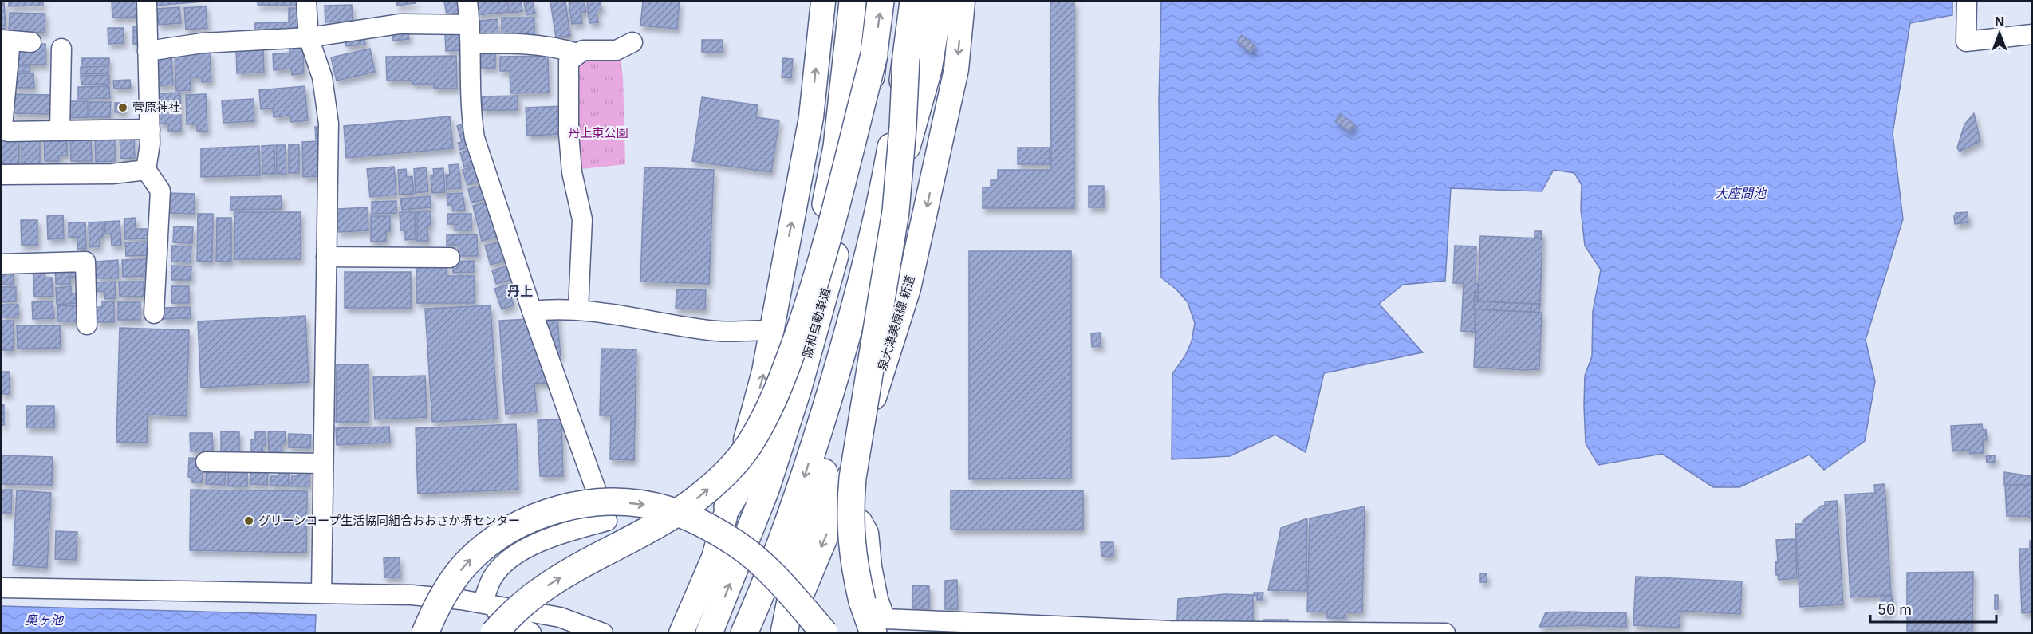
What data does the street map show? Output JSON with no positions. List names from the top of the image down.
{
  "streets": {
    "highway": ["阪和自動車道"],
    "main road": ["泉大津美原線 新道"]
  },
  "districts": ["丹上"],
  "water": ["大座間池", "奥ヶ池"],
  "parks": ["丹上東公園"],
  "places": ["菅原神社", "グリーンコープ生活協同組合おおさか堺センター"],
  "scale_bar": "50 m",
  "north": "top"
}
